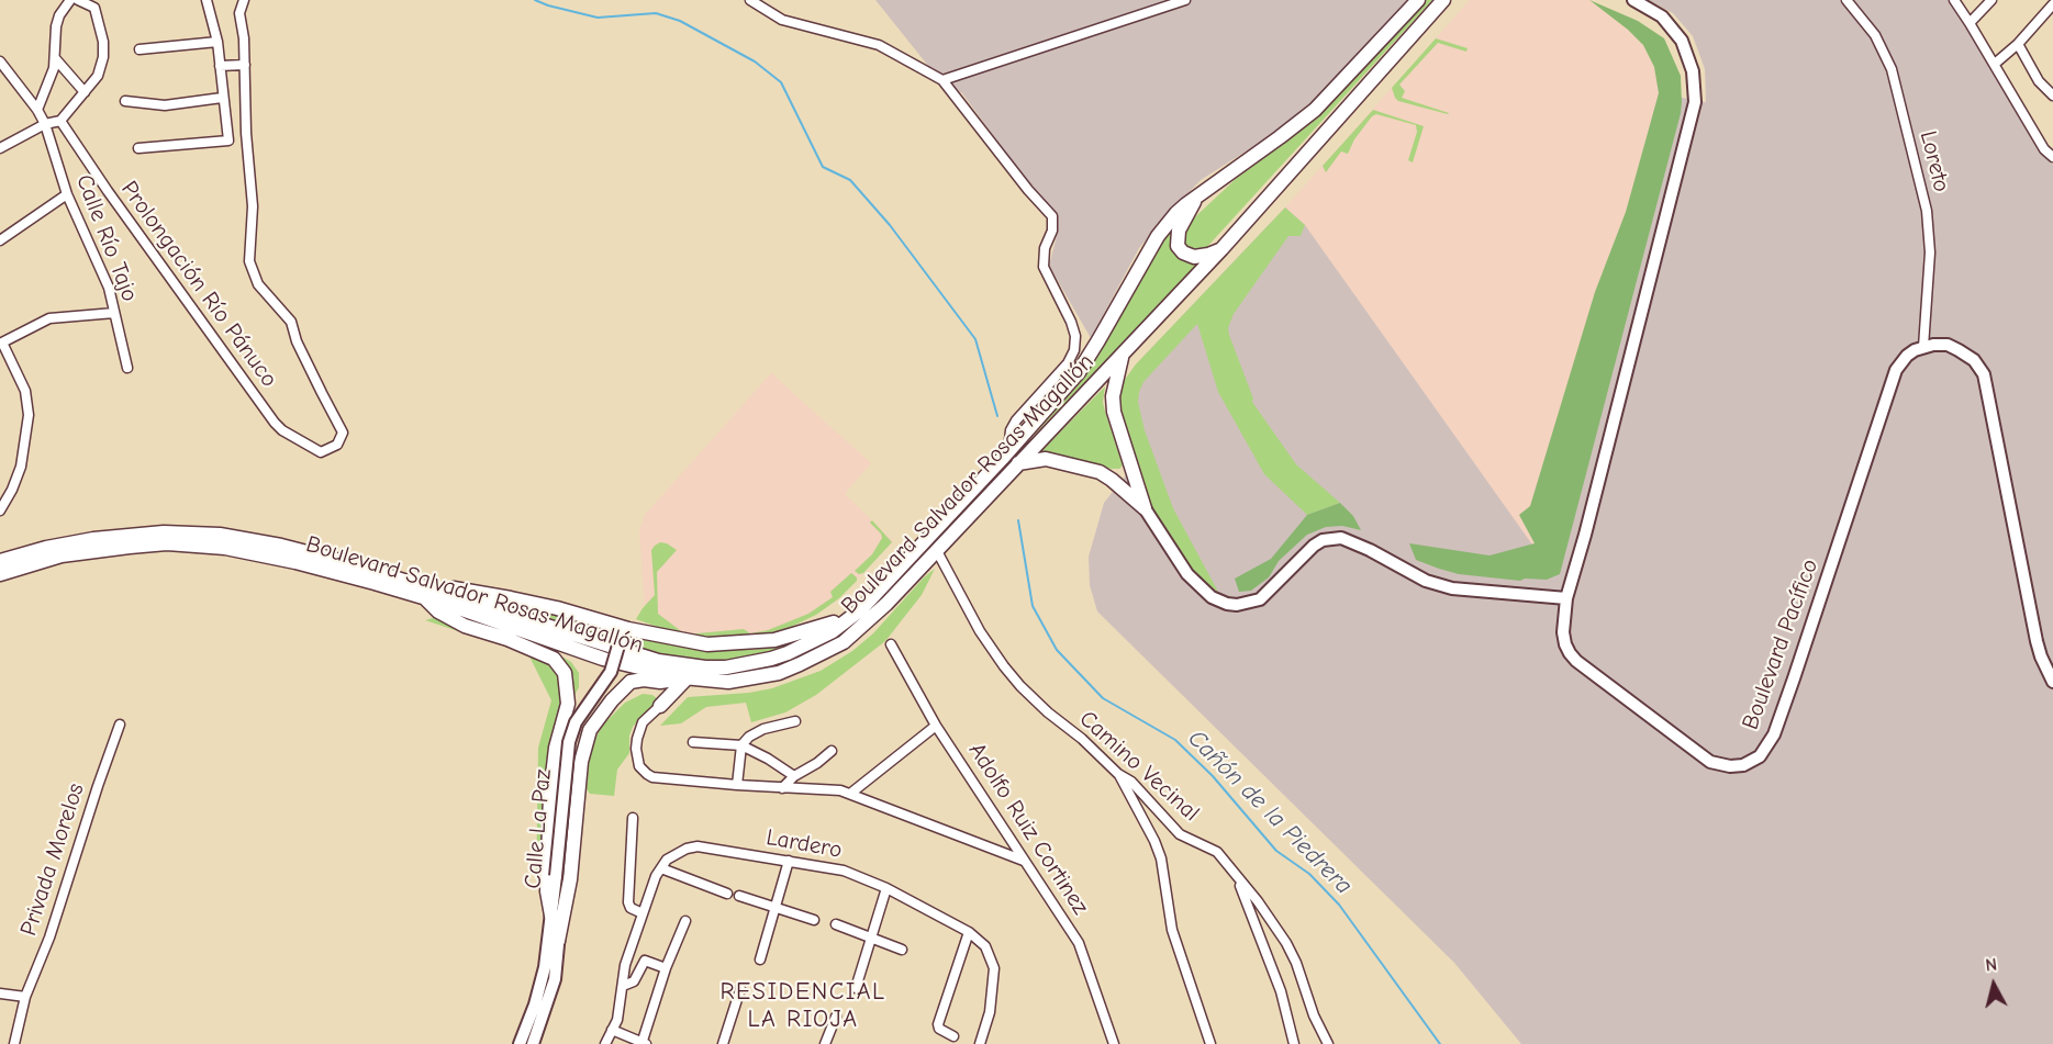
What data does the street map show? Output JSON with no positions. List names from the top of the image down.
{
  "streets": {
    "highway": ["Boulevard Salvador Rosas Magallón"],
    "main road": ["Boulevard Pacífico", "Calle La Paz"],
    "street": [
      "Loreto",
      "Calle Río Tajo",
      "Prolongación Río Pánuco",
      "Camino Vecinal",
      "Adolfo Ruiz Cortinez",
      "Lardero",
      "Privada Morelos"
    ]
  },
  "crossings": [
    ["Loreto", "Boulevard Pacífico"],
    ["Boulevard Salvador Rosas Magallón", "Camino Vecinal"]
  ],
  "districts": ["RESIDENCIAL LA RIOJA"],
  "water": ["Cañón de la Piedrera"],
  "north": "top"
}
